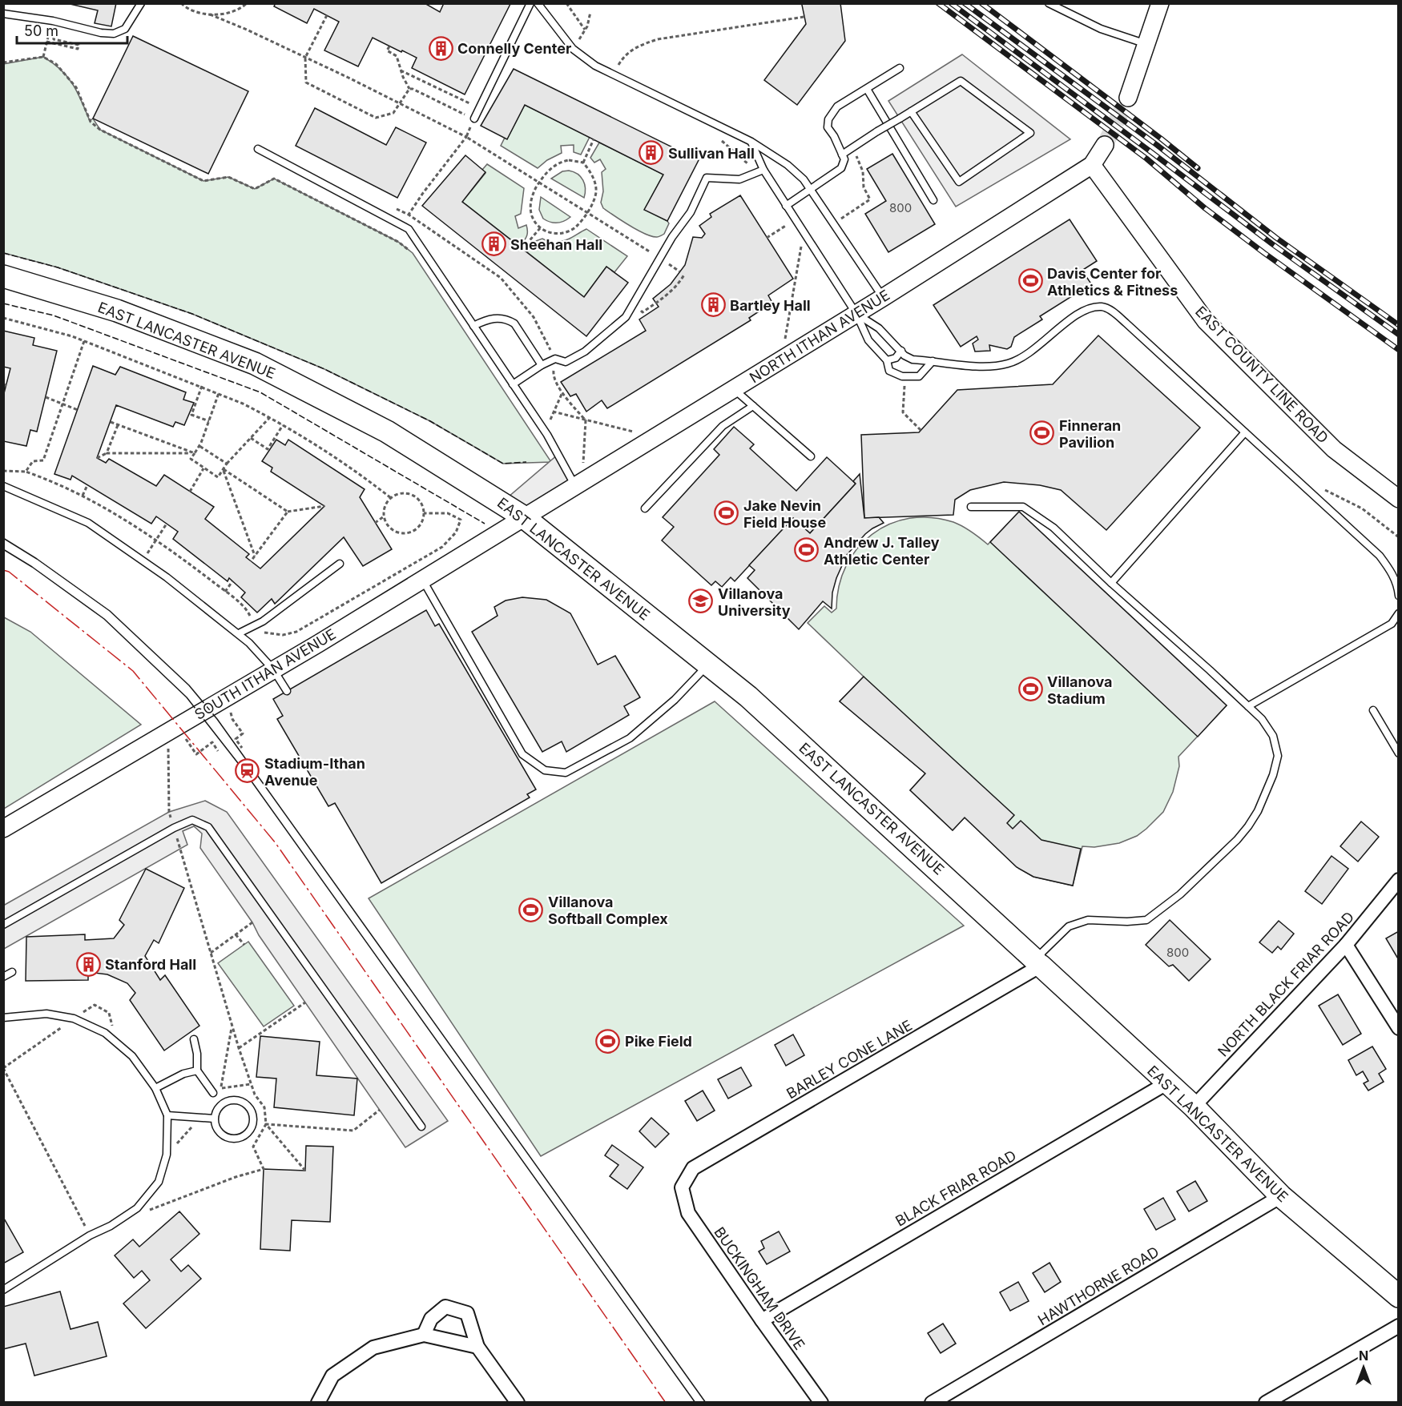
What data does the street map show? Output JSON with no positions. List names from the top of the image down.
{
  "streets": {
    "highway": ["EAST LANCASTER AVENUE"],
    "street": [
      "NORTH ITHAN AVENUE",
      "EAST COUNTY LINE ROAD",
      "SOUTH ITHAN AVENUE",
      "NORTH BLACK FRIAR ROAD",
      "BARLEY CONE LANE",
      "BLACK FRIAR ROAD",
      "HAWTHORNE ROAD",
      "BUCKINGHAM DRIVE"
    ]
  },
  "crossings": [
    ["NORTH ITHAN AVENUE", "EAST LANCASTER AVENUE"],
    ["NORTH ITHAN AVENUE", "EAST COUNTY LINE ROAD"],
    ["NORTH ITHAN AVENUE", "SOUTH ITHAN AVENUE"],
    ["EAST LANCASTER AVENUE", "SOUTH ITHAN AVENUE"],
    ["EAST LANCASTER AVENUE", "NORTH BLACK FRIAR ROAD"],
    ["EAST LANCASTER AVENUE", "BARLEY CONE LANE"],
    ["EAST LANCASTER AVENUE", "BLACK FRIAR ROAD"],
    ["EAST LANCASTER AVENUE", "HAWTHORNE ROAD"],
    ["BARLEY CONE LANE", "BUCKINGHAM DRIVE"],
    ["BLACK FRIAR ROAD", "BUCKINGHAM DRIVE"]
  ],
  "places": {
    "building": [
      "Connelly Center",
      "Sullivan Hall",
      "Sheehan Hall",
      "Bartley Hall",
      "Stanford Hall"
    ],
    "sports": [
      "Davis Center for Athletics & Fitness",
      "Finneran Pavilion",
      "Jake Nevin Field House",
      "Andrew J. Talley Athletic Center",
      "Villanova Stadium",
      "Villanova Softball Complex",
      "Pike Field"
    ],
    "school or university": ["Villanova University"],
    "station": ["Stadium-Ithan Avenue"]
  },
  "house_numbers": ["800", "800"],
  "scale_bar": "50 m",
  "north": "top"
}
